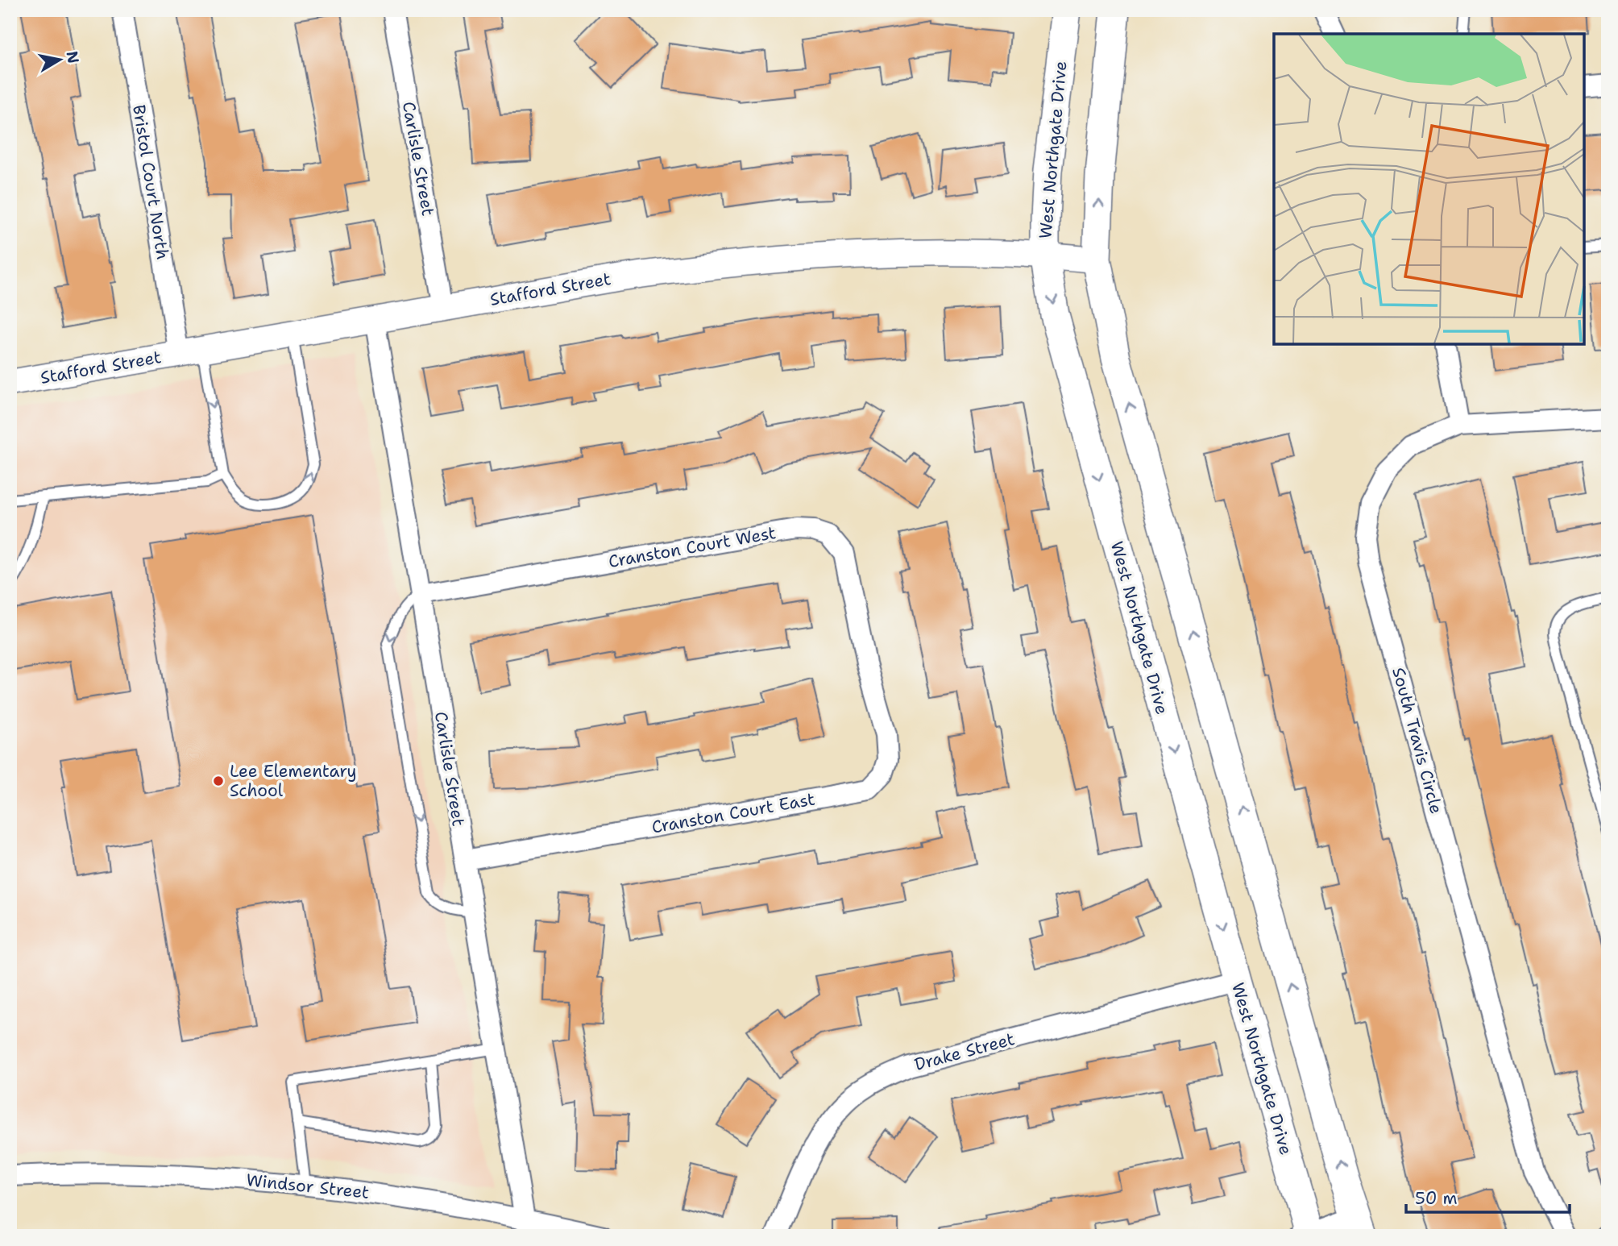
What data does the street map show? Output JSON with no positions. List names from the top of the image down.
{
  "streets": {
    "main road": ["West Northgate Drive"],
    "street": [
      "Carlisle Street",
      "Bristol Court North",
      "Stafford Street",
      "Cranston Court West",
      "South Travis Circle",
      "Cranston Court East",
      "Drake Street",
      "Windsor Street"
    ]
  },
  "crossings": [
    ["West Northgate Drive", "Stafford Street"],
    ["West Northgate Drive", "Drake Street"],
    ["Carlisle Street", "Stafford Street"],
    ["Carlisle Street", "Cranston Court West"],
    ["Carlisle Street", "Cranston Court East"],
    ["Carlisle Street", "Windsor Street"],
    ["Bristol Court North", "Stafford Street"],
    ["Cranston Court West", "Cranston Court East"]
  ],
  "places": ["Lee Elementary School"],
  "scale_bar": "50 m",
  "north": "right"
}
